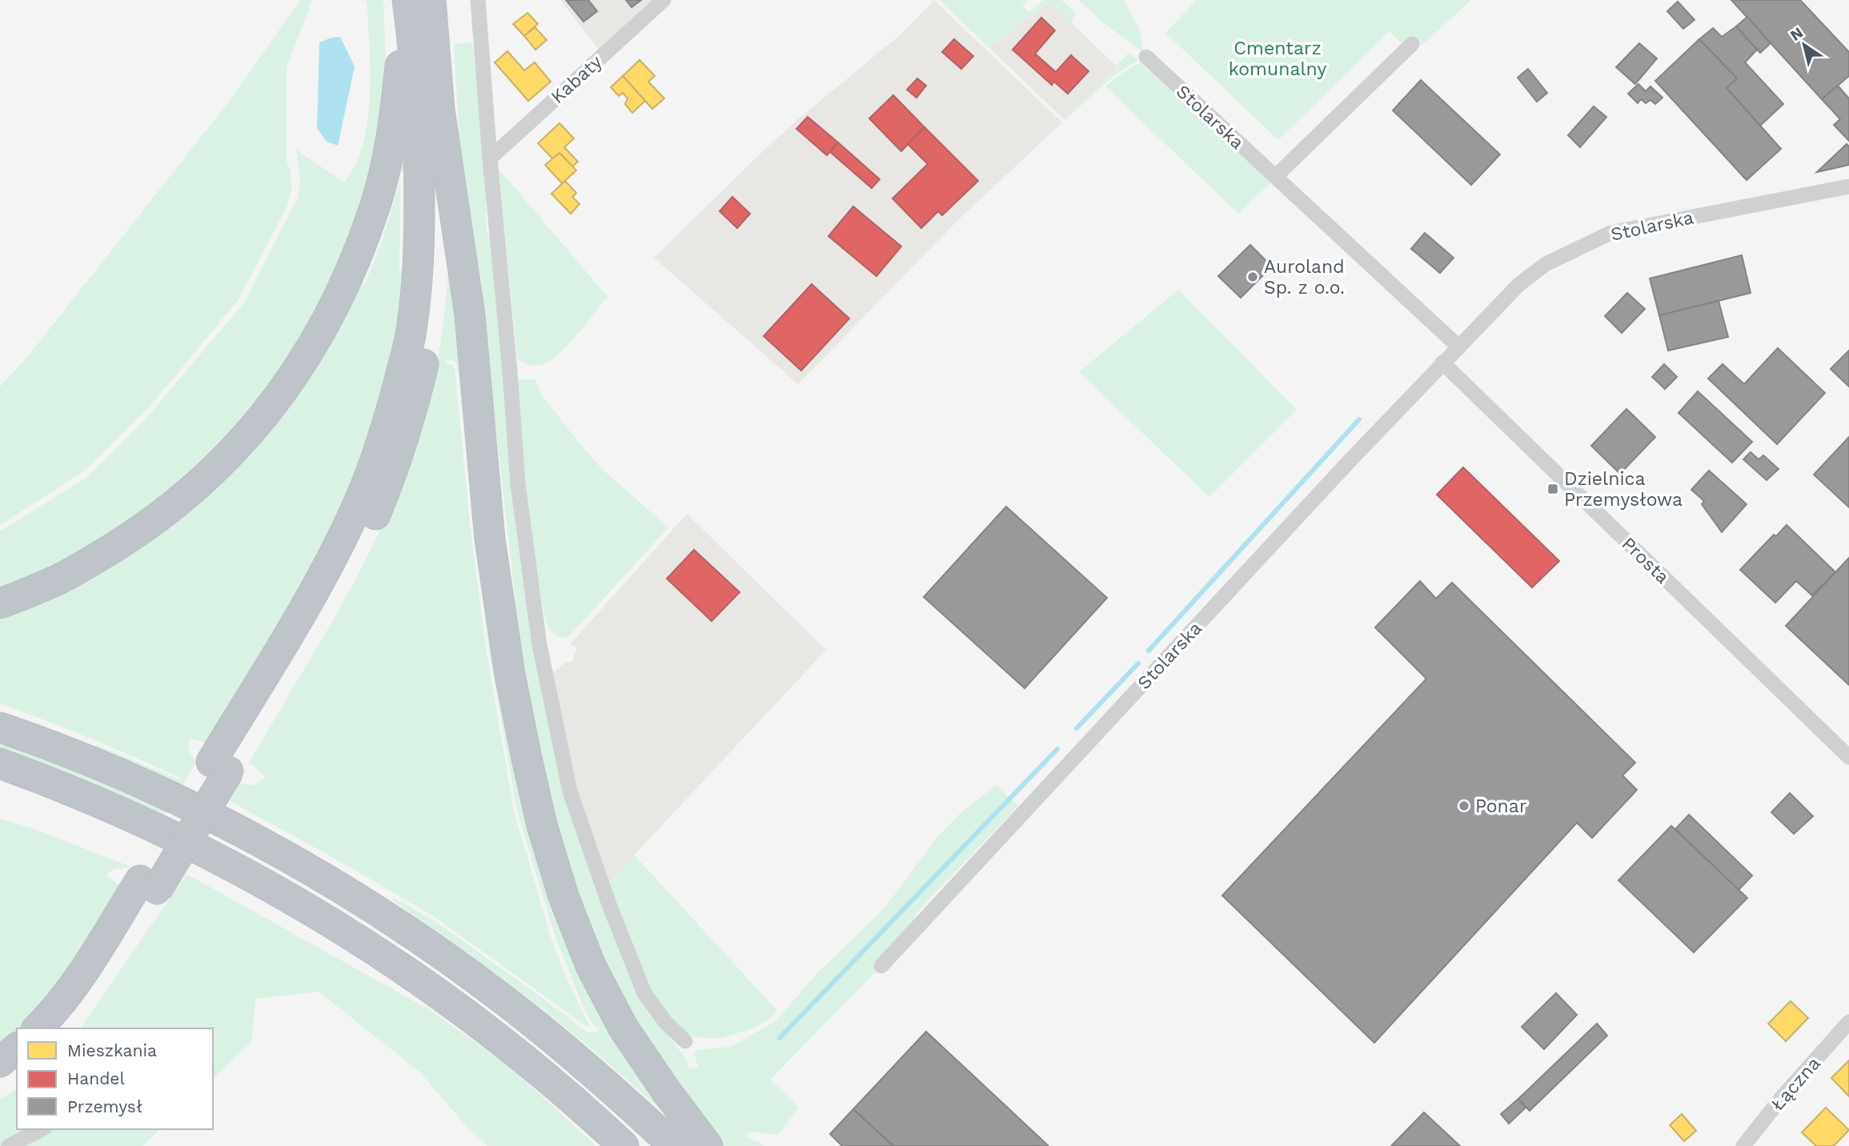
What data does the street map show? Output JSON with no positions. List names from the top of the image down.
{
  "streets": {
    "street": [
      "Kabaty",
      "Stolarska",
      "Prosta",
      "Łączna"
    ]
  },
  "crossings": [
    ["Stolarska", "Prosta"]
  ],
  "parks": ["Cmentarz komunalny"],
  "places": {
    "other": ["Auroland Sp. z o.o.", "Ponar"],
    "transit": ["Dzielnica Przemysłowa"]
  },
  "legend": ["Mieszkania", "Handel", "Przemysł"],
  "north": "top left"
}
